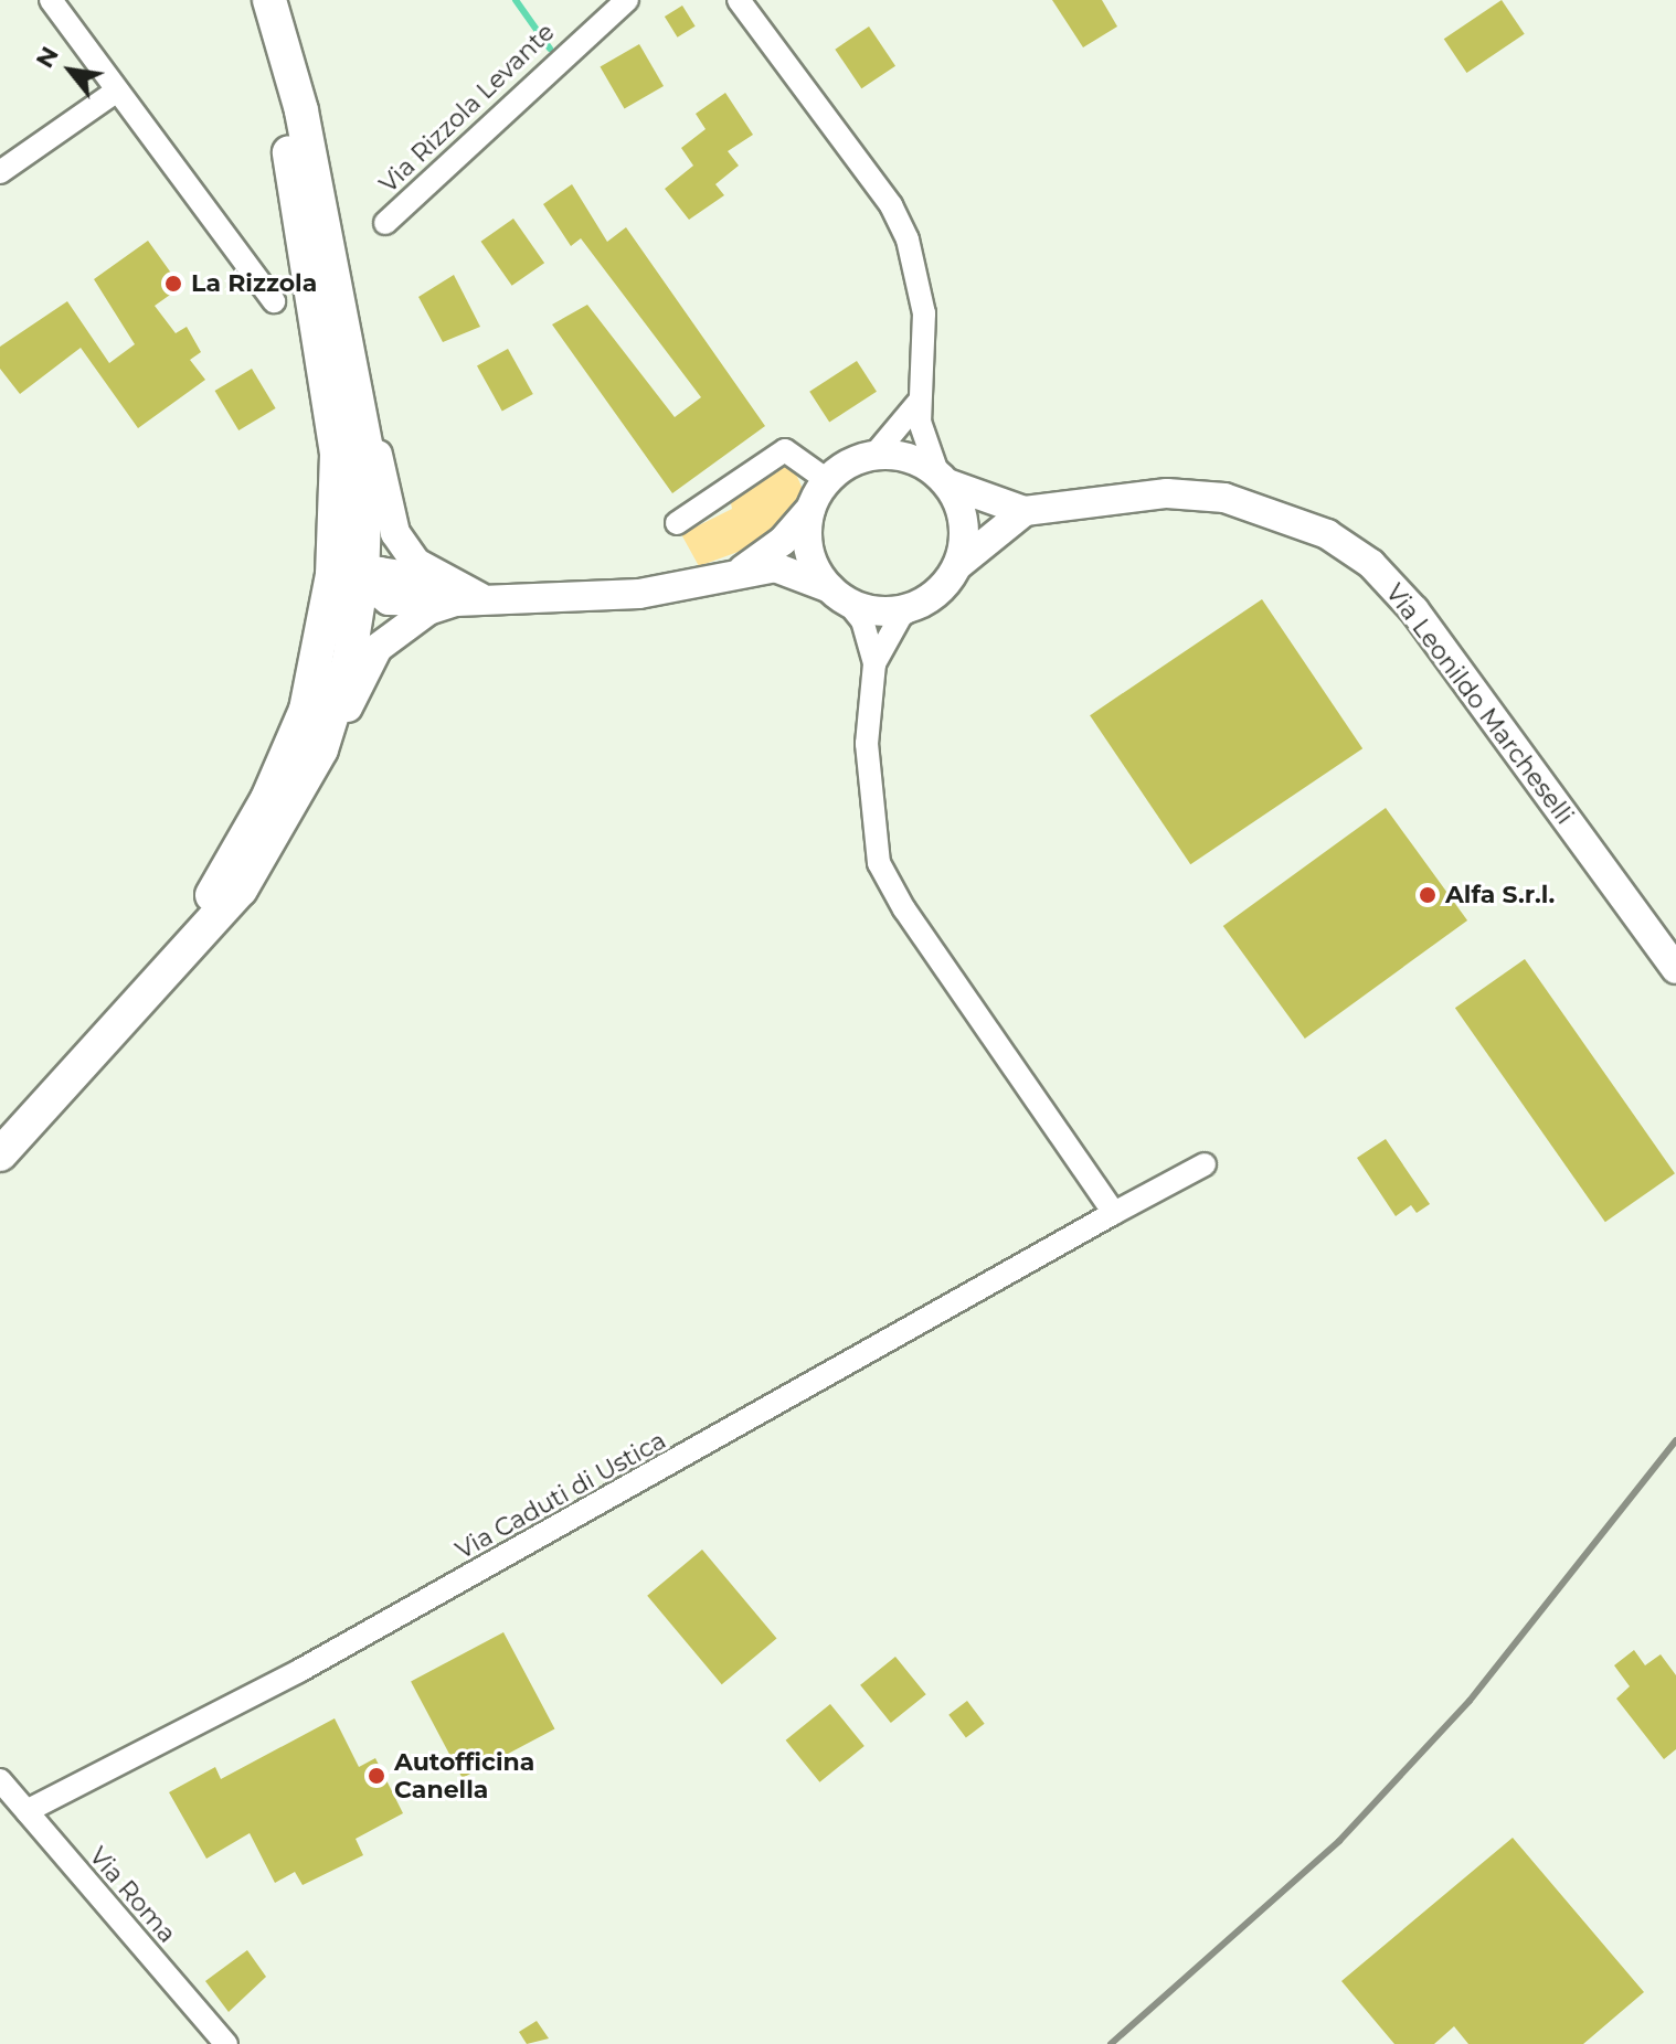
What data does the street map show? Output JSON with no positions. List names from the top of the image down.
{
  "streets": {
    "street": [
      "Via Rizzola Levante",
      "Via Leonildo Marcheselli",
      "Via Caduti di Ustica",
      "Via Roma"
    ]
  },
  "crossings": [
    ["Via Caduti di Ustica", "Via Roma"]
  ],
  "places": ["La Rizzola", "Alfa S.r.l.", "Autofficina Canella"],
  "north": "top left"
}
